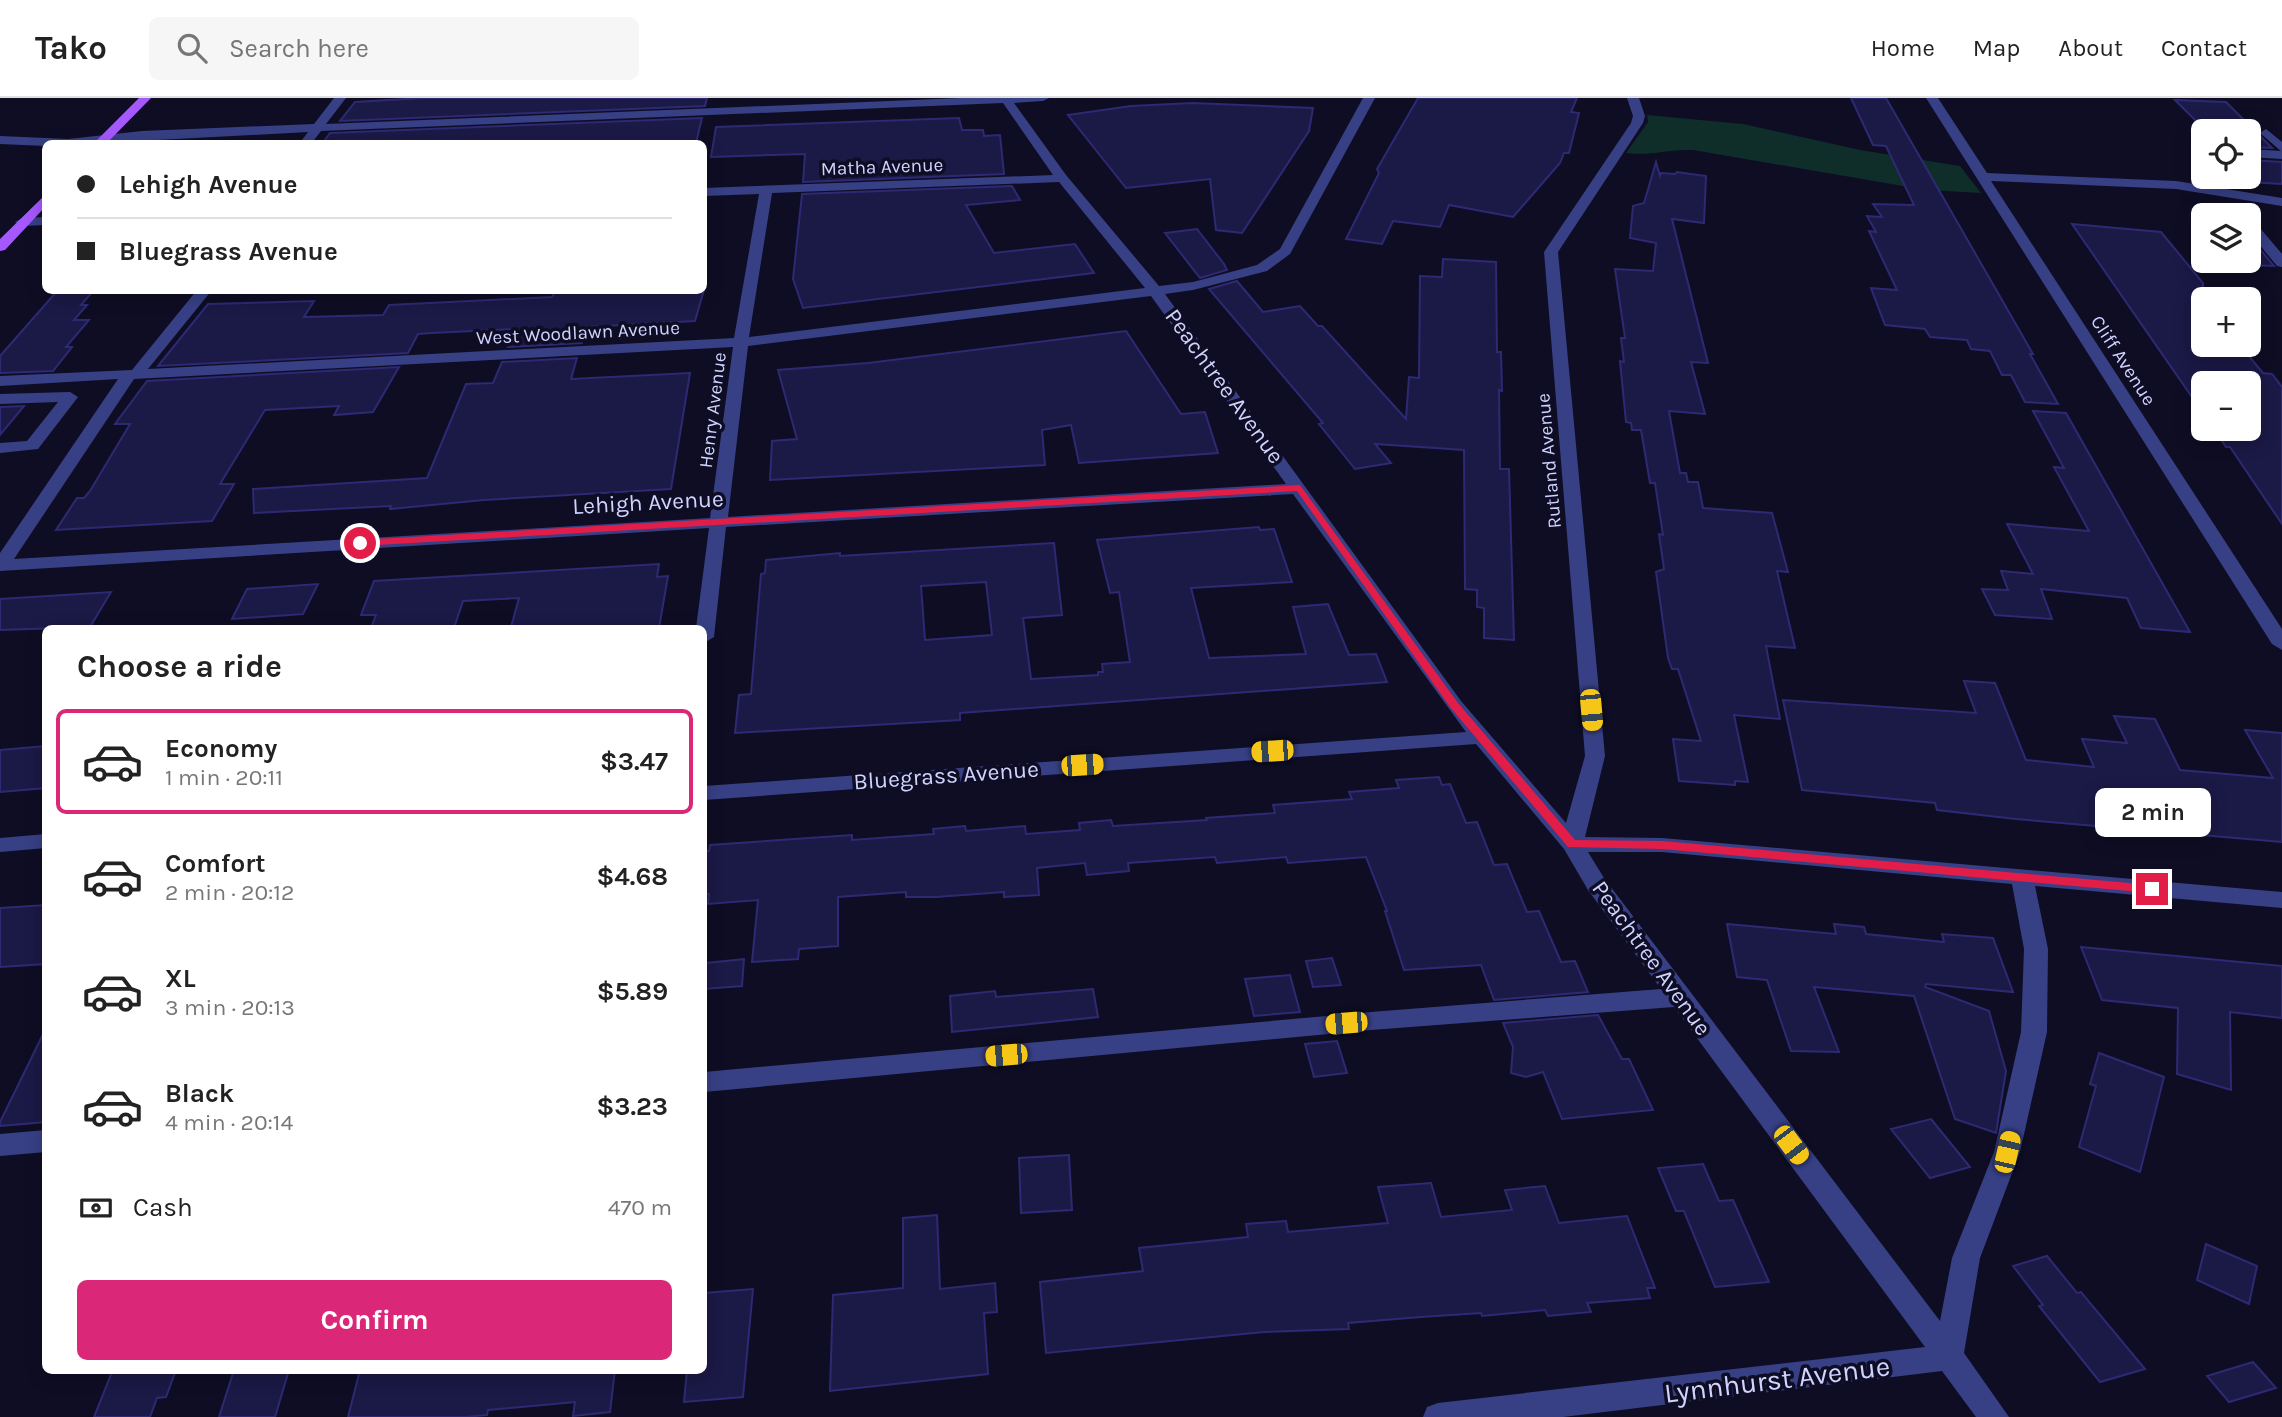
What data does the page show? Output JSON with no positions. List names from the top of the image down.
{
  "streets": {
    "street": [
      "Matha Avenue",
      "West Woodlawn Avenue",
      "Cliff Avenue",
      "Peachtree Avenue",
      "Henry Avenue",
      "Rutland Avenue",
      "Lehigh Avenue",
      "Bluegrass Avenue",
      "Lynnhurst Avenue"
    ]
  },
  "crossings": [
    ["Matha Avenue", "Peachtree Avenue"],
    ["Matha Avenue", "Henry Avenue"],
    ["West Woodlawn Avenue", "Peachtree Avenue"],
    ["West Woodlawn Avenue", "Henry Avenue"],
    ["Peachtree Avenue", "Rutland Avenue"],
    ["Peachtree Avenue", "Lehigh Avenue"],
    ["Peachtree Avenue", "Bluegrass Avenue"],
    ["Peachtree Avenue", "Lynnhurst Avenue"],
    ["Henry Avenue", "Lehigh Avenue"]
  ],
  "page": {
    "header": "Tako",
    "search": "Search here",
    "nav": [
      "Home",
      "Map",
      "About",
      "Contact"
    ],
    "map_buttons": ["+", "−"],
    "banner": ["Lehigh Avenue", "Bluegrass Avenue"],
    "heading": "Choose a ride",
    "list": [
      {
        "name": "Economy",
        "note": "1 min · 20:11",
        "value": "$3.47"
      },
      {
        "name": "Comfort",
        "note": "2 min · 20:12",
        "value": "$4.68"
      },
      {
        "name": "XL",
        "note": "3 min · 20:13",
        "value": "$5.89"
      },
      {
        "name": "Black",
        "note": "4 min · 20:14",
        "value": "$3.23"
      }
    ],
    "bubble": "2 min",
    "pay": ["Cash", "470 m"],
    "buttons": "Confirm"
  }
}
